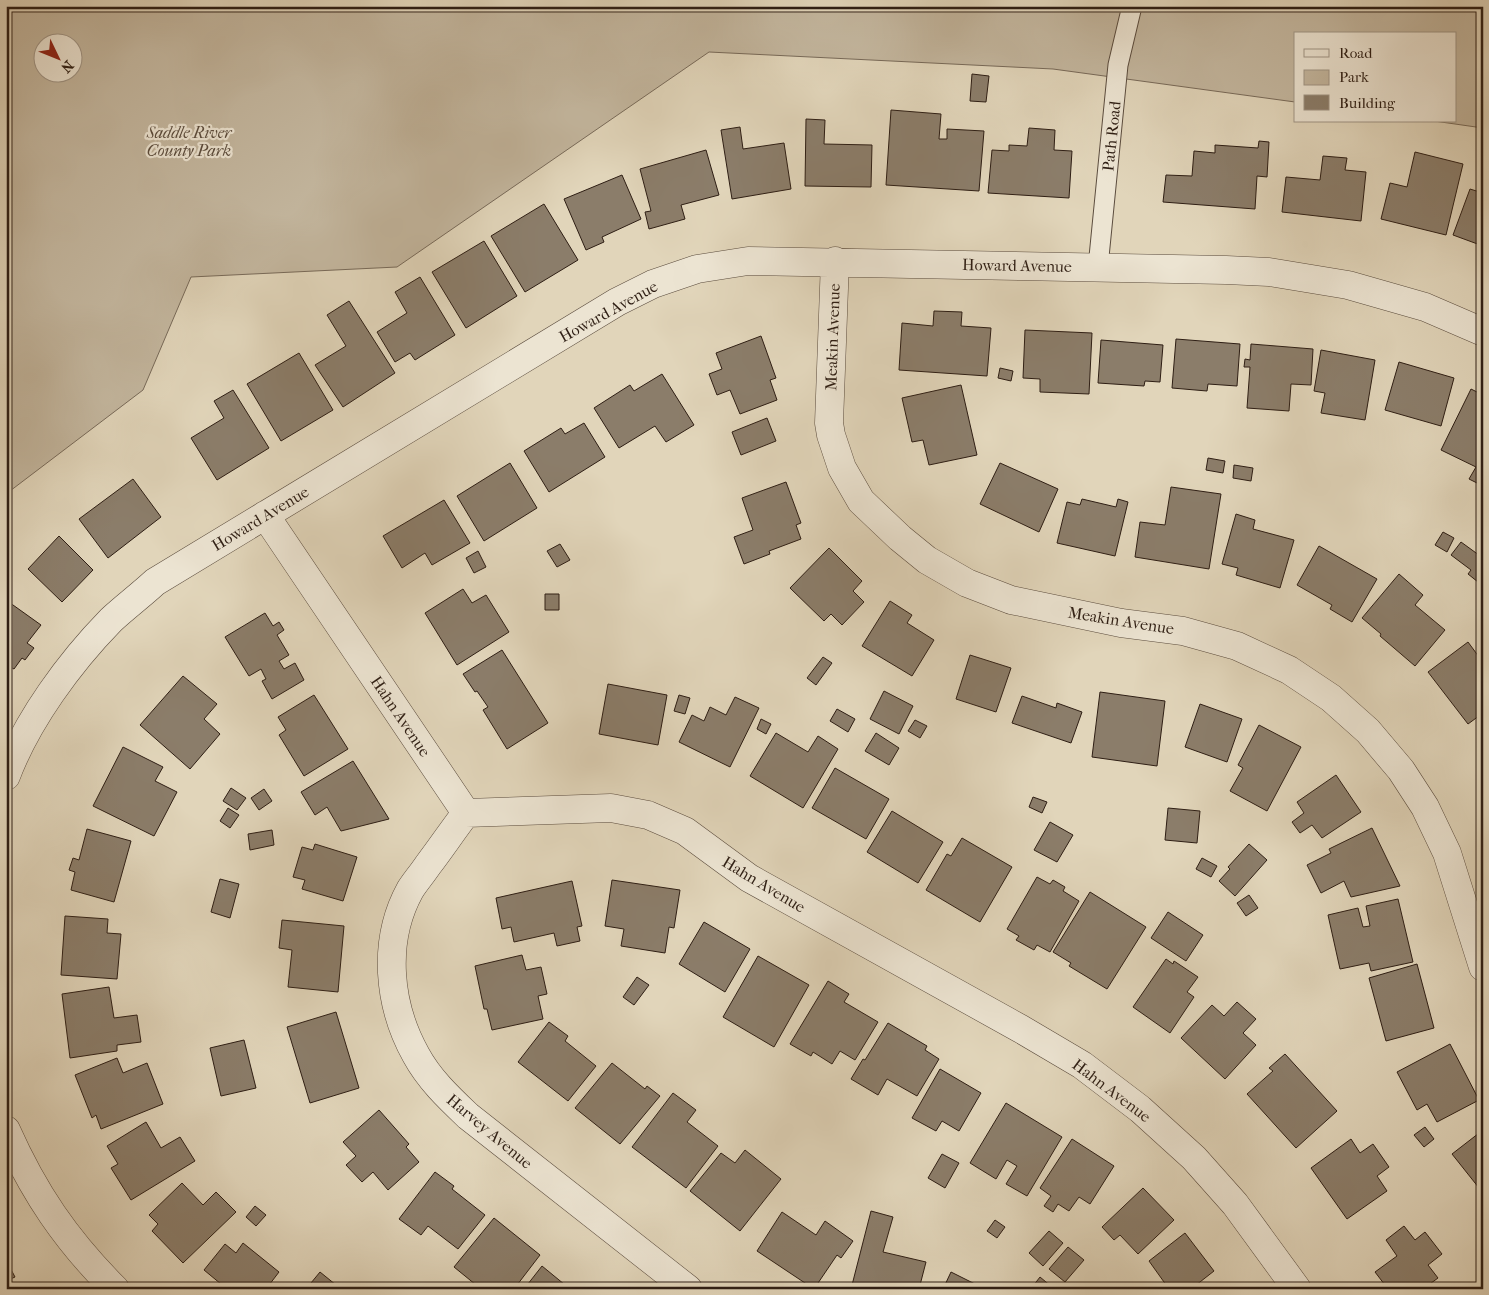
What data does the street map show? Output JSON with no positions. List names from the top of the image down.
{
  "streets": {
    "street": [
      "Howard Avenue",
      "Meakin Avenue",
      "Hahn Avenue",
      "Harvey Avenue"
    ],
    "lane": ["Path Road"]
  },
  "crossings": [
    ["Path Road", "Howard Avenue"],
    ["Howard Avenue", "Meakin Avenue"],
    ["Howard Avenue", "Hahn Avenue"],
    ["Hahn Avenue", "Harvey Avenue"]
  ],
  "parks": ["Saddle River County Park"],
  "legend": ["Road", "Park", "Building"],
  "north": "bottom right"
}
